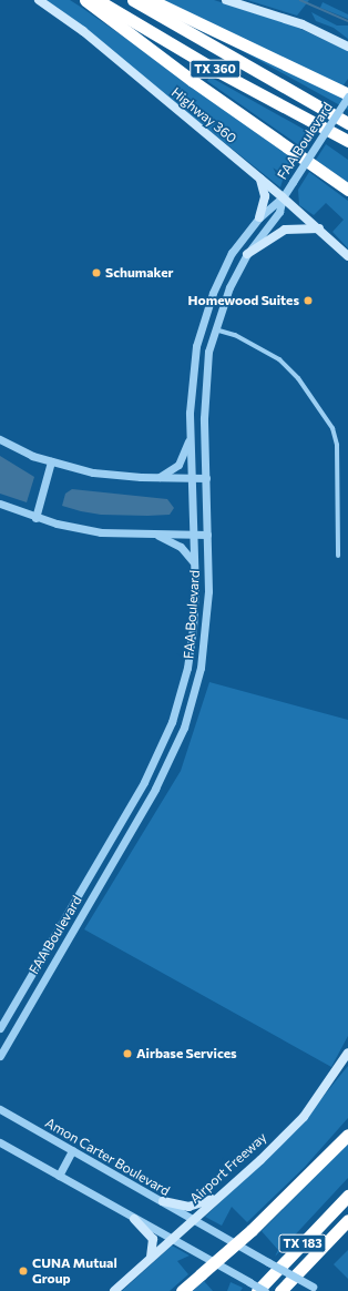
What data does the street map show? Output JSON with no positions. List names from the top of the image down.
{
  "streets": {
    "highway": ["TX 360", "TX 183"],
    "main road": ["Highway 360", "Airport Freeway"],
    "street": ["FAA Boulevard", "Amon Carter Boulevard"]
  },
  "crossings": [
    ["Highway 360", "FAA Boulevard"],
    ["Amon Carter Boulevard", "Airport Freeway"]
  ],
  "places": [
    "Schumaker",
    "Homewood Suites",
    "Airbase Services",
    "CUNA Mutual Group"
  ]
}
